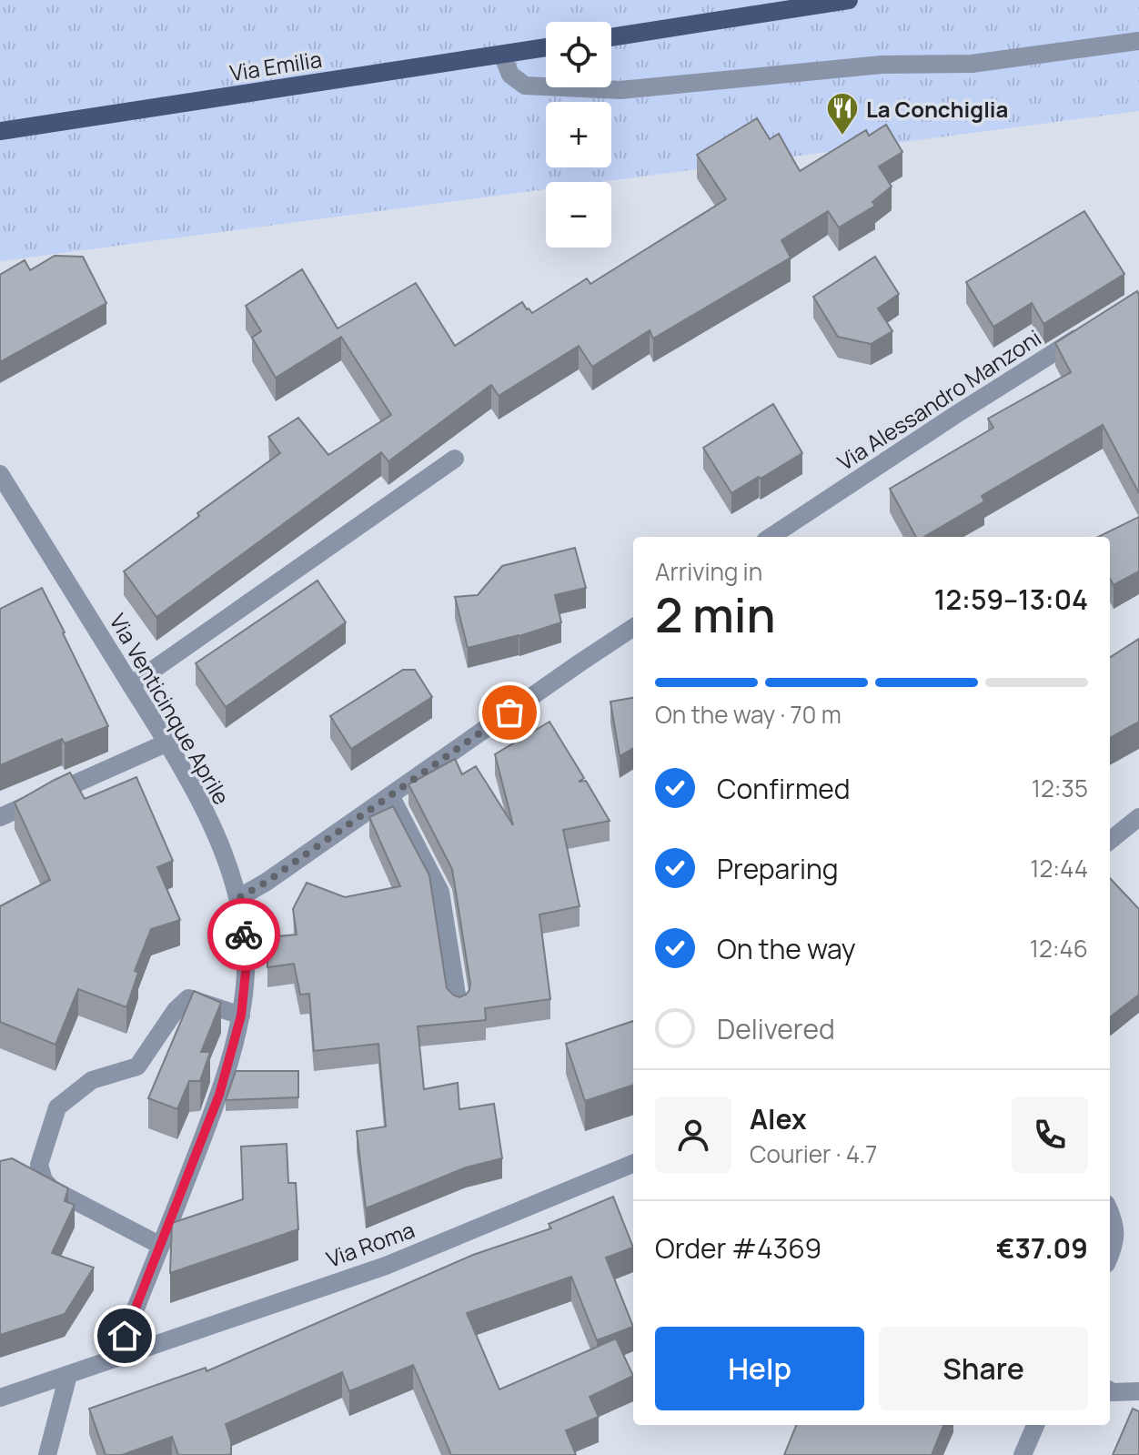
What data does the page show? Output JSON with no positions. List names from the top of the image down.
{
  "streets": {
    "main road": ["Via Emilia"],
    "street": ["Via Alessandro Manzoni", "Via Venticinque Aprile", "Via Roma"]
  },
  "crossings": [
    ["Via Venticinque Aprile", "Via Roma"]
  ],
  "places": {
    "restaurant": ["La Conchiglia"]
  },
  "page": {
    "map_buttons": ["+", "−"],
    "heading": ["2 min", "Arriving in", "12:59–13:04"],
    "panel": [
      "Alex",
      "Courier · 4.7",
      "Order #4369",
      "€37.09"
    ],
    "bar": "On the way · 70 m",
    "list": [
      ["Confirmed", "12:35"],
      ["Preparing", "12:44"],
      ["On the way", "12:46"],
      "Delivered"
    ],
    "buttons": ["Help", "Share"]
  }
}
